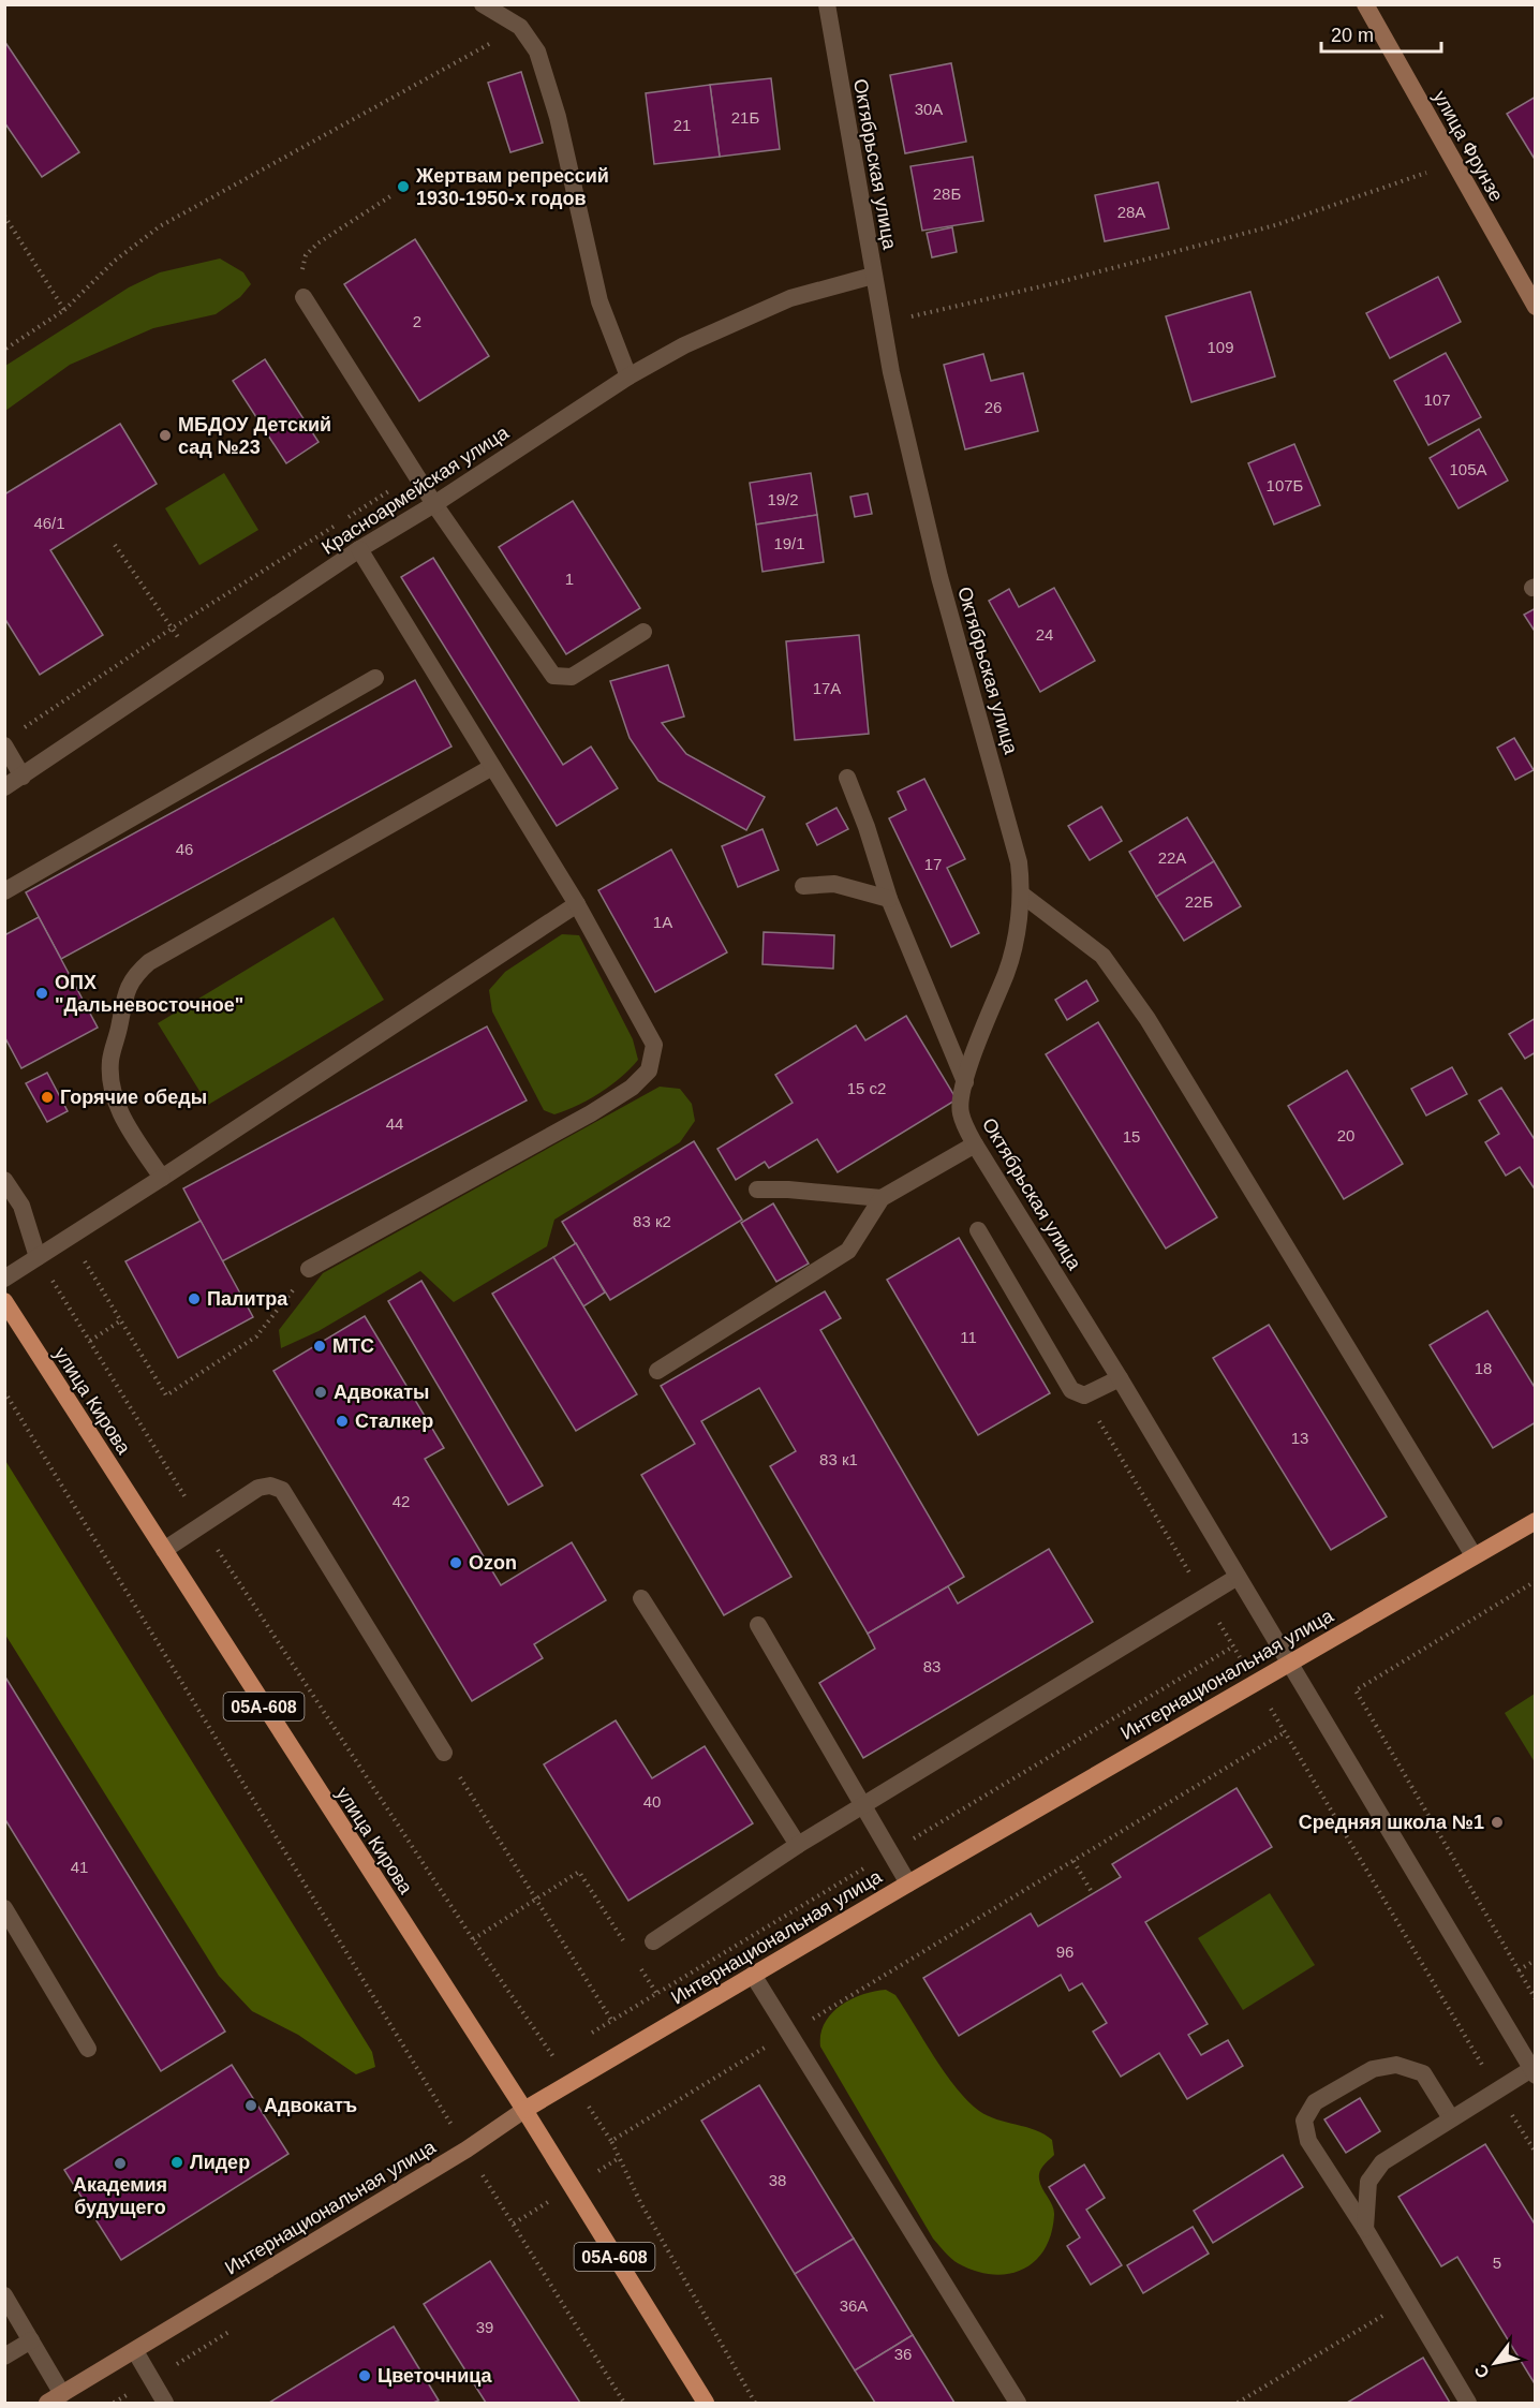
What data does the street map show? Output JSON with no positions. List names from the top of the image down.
{
  "streets": {
    "main road": [
      "улица Фрунзе",
      "улица Кирова",
      "Интернациональная улица",
      "05А-608"
    ],
    "street": ["Октябрьская улица", "Красноармейская улица"]
  },
  "crossings": [
    ["Октябрьская улица", "Красноармейская улица"],
    ["Октябрьская улица", "Интернациональная улица"],
    ["улица Кирова", "Интернациональная улица"]
  ],
  "places": [
    "Жертвам репрессий 1930-1950-х годов",
    "МБДОУ Детский сад №23",
    "ОПХ \"Дальневосточное\"",
    "Горячие обеды",
    "Палитра",
    "МТС",
    "Адвокаты",
    "Сталкер",
    "Ozon",
    "Средняя школа №1",
    "Адвокатъ",
    "Лидер",
    "Академия будущего",
    "Цветочница"
  ],
  "house_numbers": [
    "30А",
    "21Б",
    "21",
    "28Б",
    "28А",
    "2",
    "109",
    "107",
    "26",
    "105А",
    "107Б",
    "19/2",
    "46/1",
    "19/1",
    "1",
    "24",
    "17А",
    "46",
    "22А",
    "17",
    "22Б",
    "1А",
    "15 с2",
    "44",
    "20",
    "15",
    "83 к2",
    "11",
    "18",
    "13",
    "83 к1",
    "42",
    "83",
    "40",
    "41",
    "96",
    "38",
    "5",
    "36А",
    "39",
    "36"
  ],
  "scale_bar": "20 m",
  "north": "bottom left"
}
